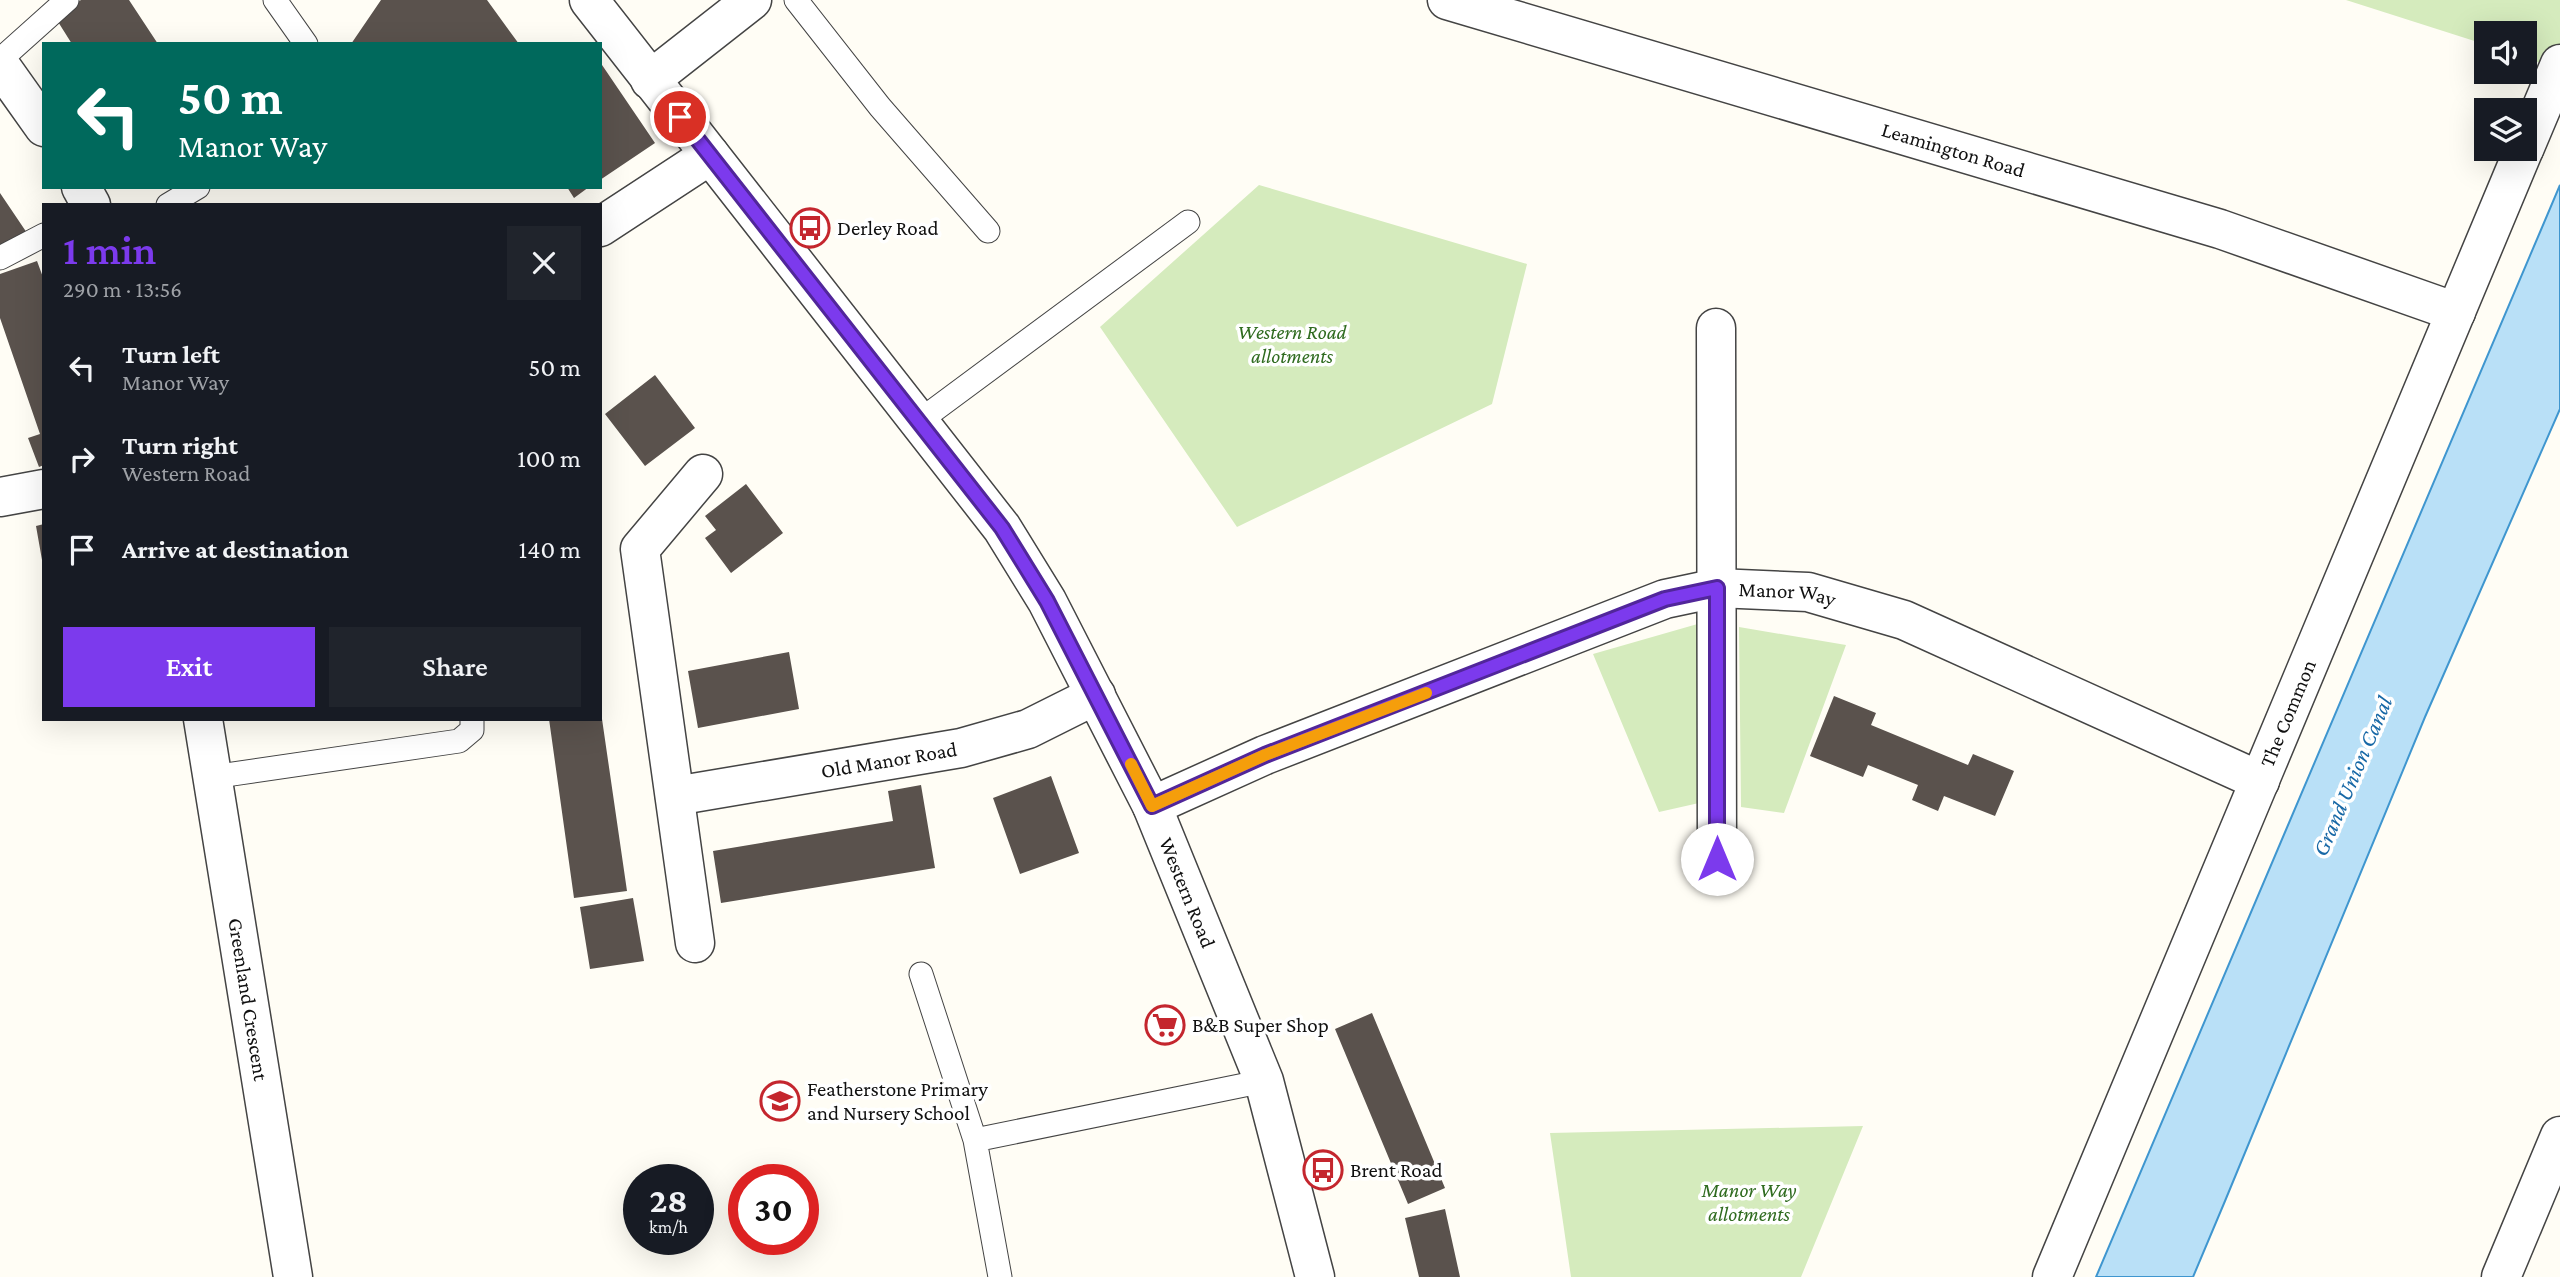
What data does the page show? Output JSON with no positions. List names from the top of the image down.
{
  "streets": {
    "street": [
      "Leamington Road",
      "Manor Way",
      "The Common",
      "Old Manor Road",
      "Western Road",
      "Greenland Crescent"
    ]
  },
  "crossings": [
    ["Leamington Road", "The Common"],
    ["Manor Way", "The Common"],
    ["Manor Way", "Western Road"],
    ["Old Manor Road", "Western Road"]
  ],
  "water": ["Grand Union Canal"],
  "parks": ["Western Road allotments", "Manor Way allotments"],
  "places": {
    "bus stop": ["Derley Road", "Brent Road"],
    "supermarket": ["B&B Super Shop"],
    "school or university": ["Featherstone Primary and Nursery School"]
  },
  "page": {
    "turn": ["50 m", "Manor Way"],
    "heading": ["1 min", "290 m · 13:56"],
    "list": [
      {
        "name": "Turn left",
        "note": "Manor Way",
        "value": "50 m"
      },
      {
        "name": "Turn right",
        "note": "Western Road",
        "value": "100 m"
      },
      {
        "name": "Arrive at destination",
        "value": "140 m"
      }
    ],
    "buttons": ["Exit", "Share"],
    "speed": "28 km/h",
    "limit": "30"
  }
}
